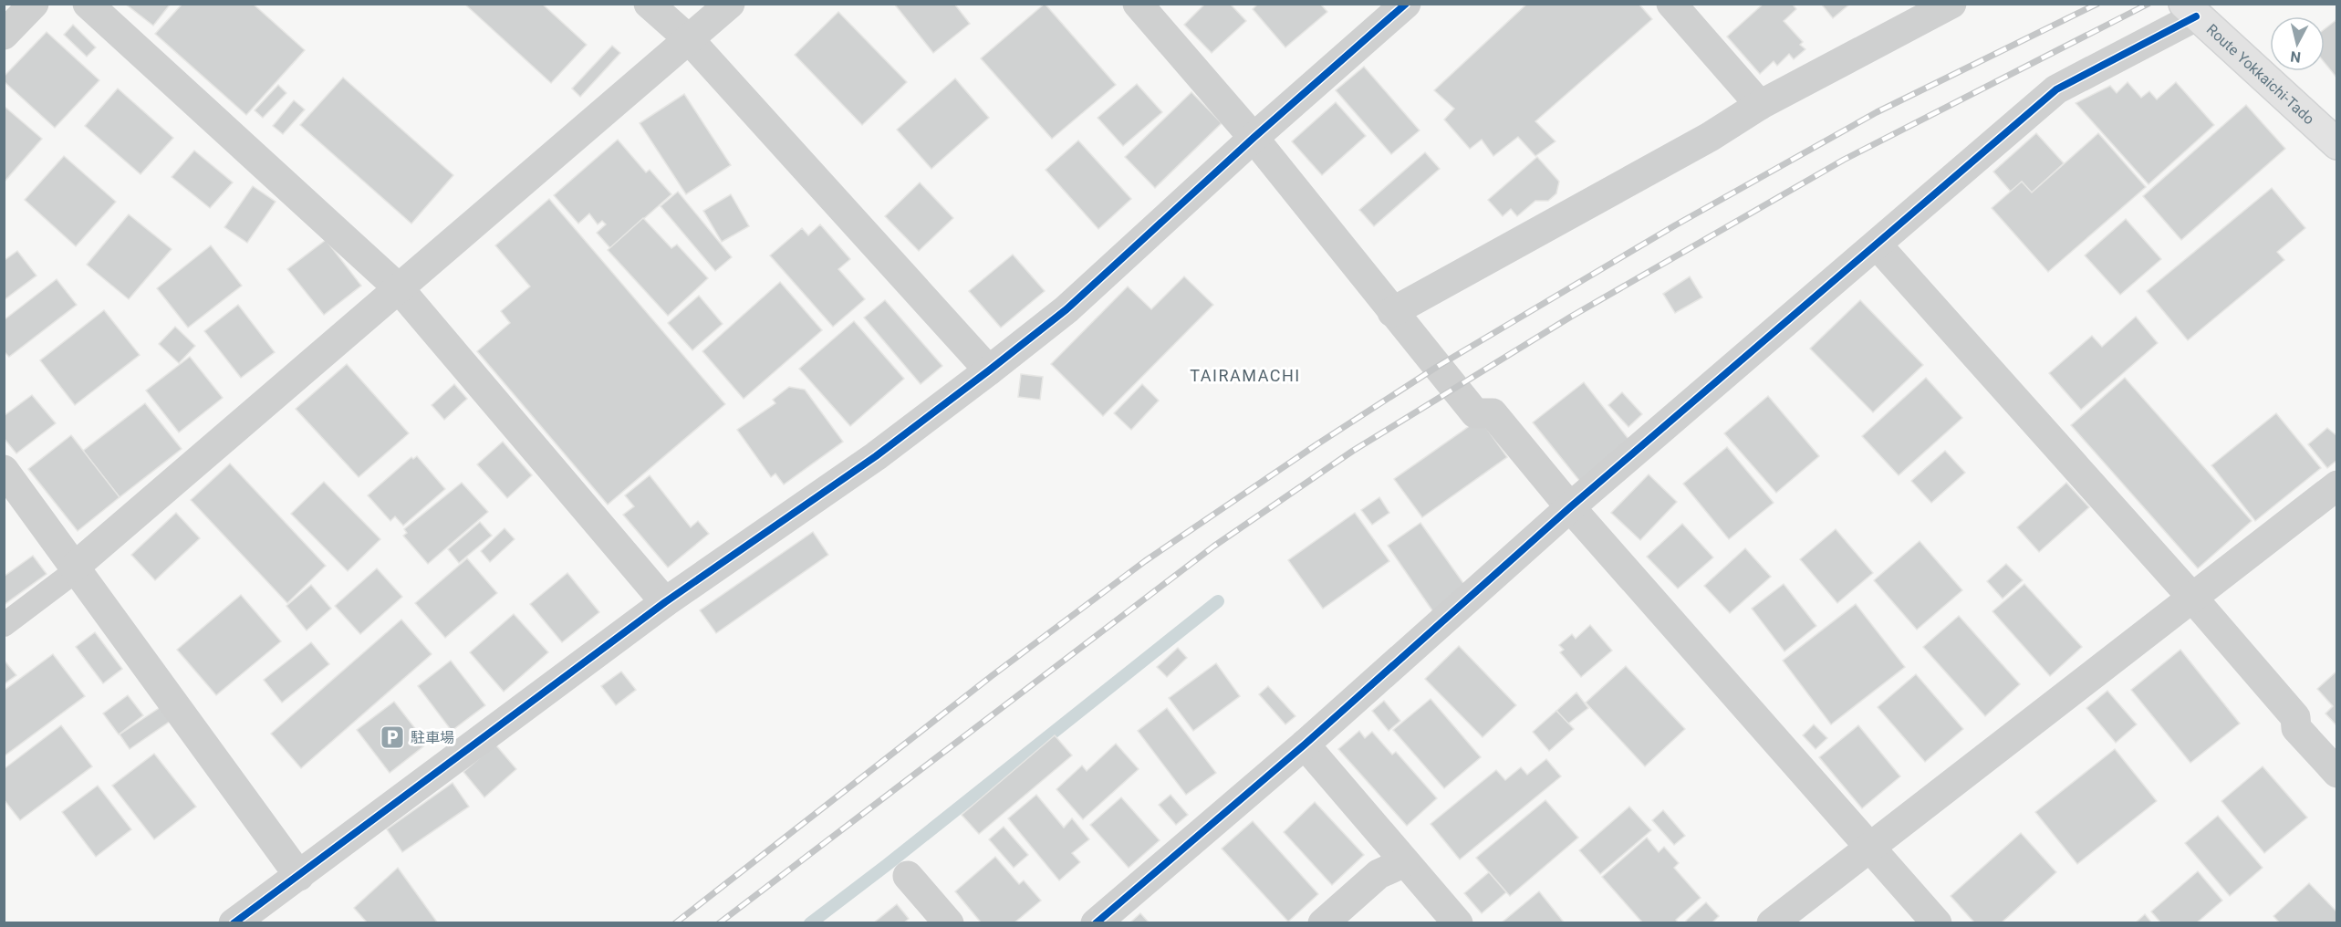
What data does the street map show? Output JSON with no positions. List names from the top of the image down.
{
  "streets": {
    "main road": ["Route Yokkaichi-Tado"]
  },
  "districts": ["TAIRAMACHI"],
  "places": {
    "parking": ["駐車場"]
  },
  "north": "bottom"
}
